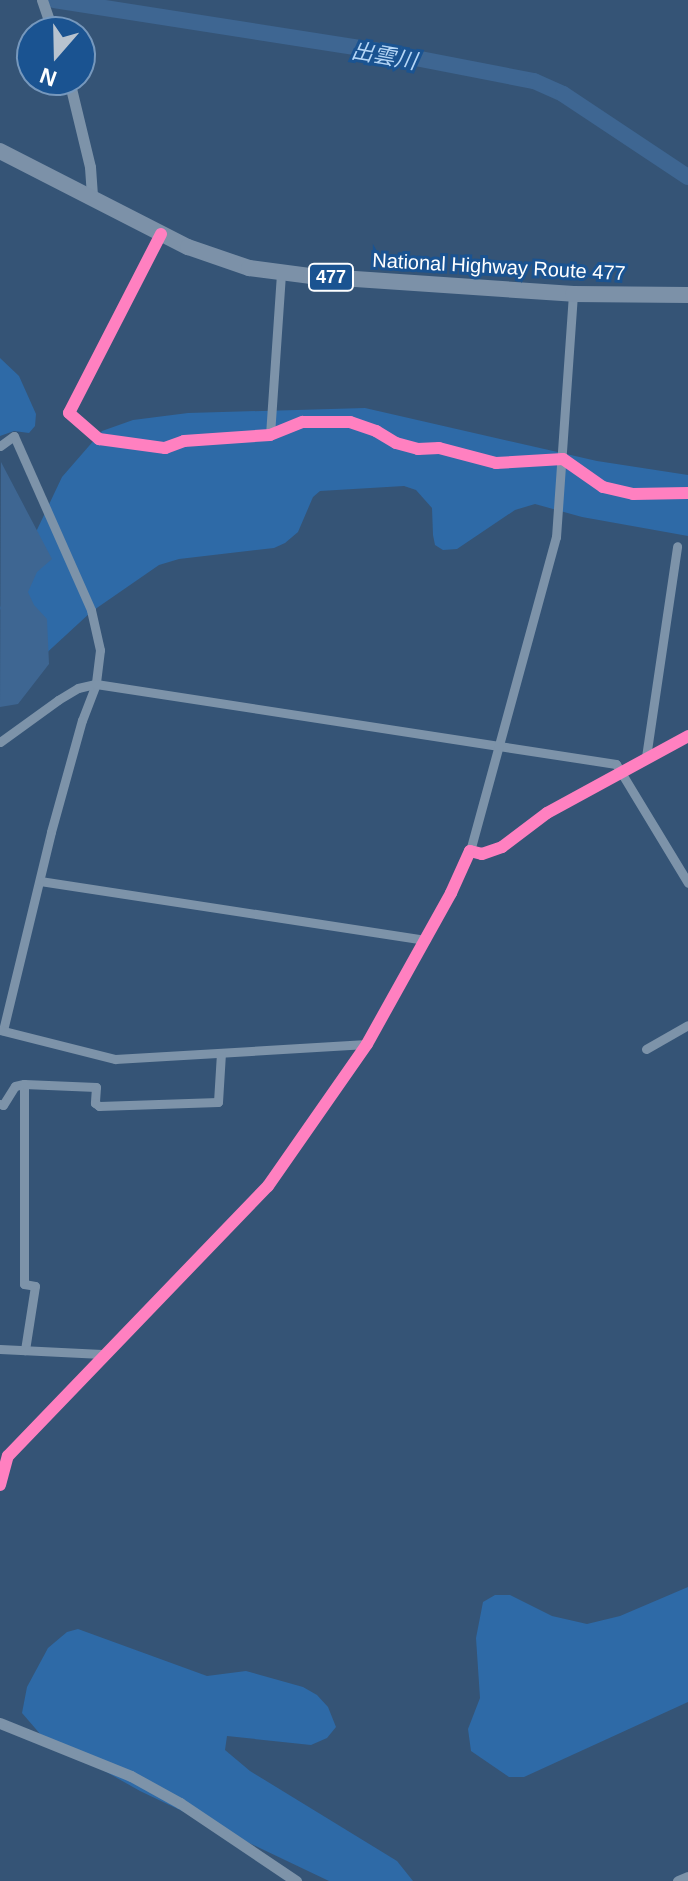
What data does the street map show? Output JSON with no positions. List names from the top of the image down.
{
  "streets": {
    "highway": ["National Highway Route 477", "477"]
  },
  "water": ["出雲川"],
  "north": "bottom"
}
